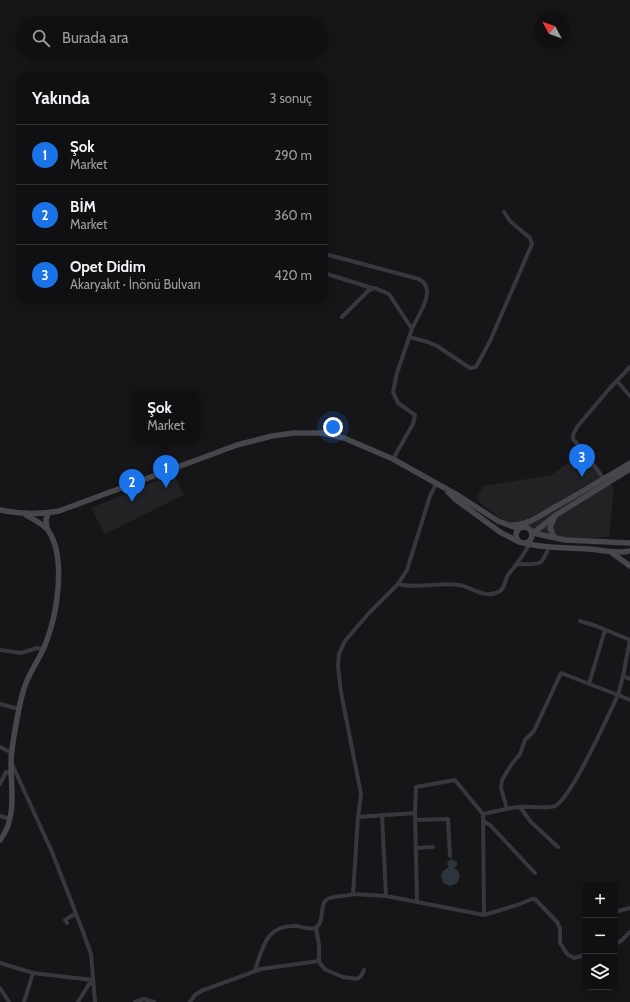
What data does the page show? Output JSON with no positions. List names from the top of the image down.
{
  "north": "top left",
  "page": {
    "search": "Burada ara",
    "heading": ["Yakında", "3 sonuç"],
    "list": [
      {
        "mark": "1",
        "name": "Şok",
        "note": "Market",
        "value": "290 m"
      },
      {
        "mark": "2",
        "name": "BİM",
        "note": "Market",
        "value": "360 m"
      },
      {
        "mark": "3",
        "name": "Opet Didim",
        "note": "Akaryakıt · İnönü Bulvarı",
        "value": "420 m"
      }
    ],
    "popup": ["Şok", "Market"],
    "pins": ["3", "1", "2"],
    "map_buttons": ["+", "−"]
  }
}
